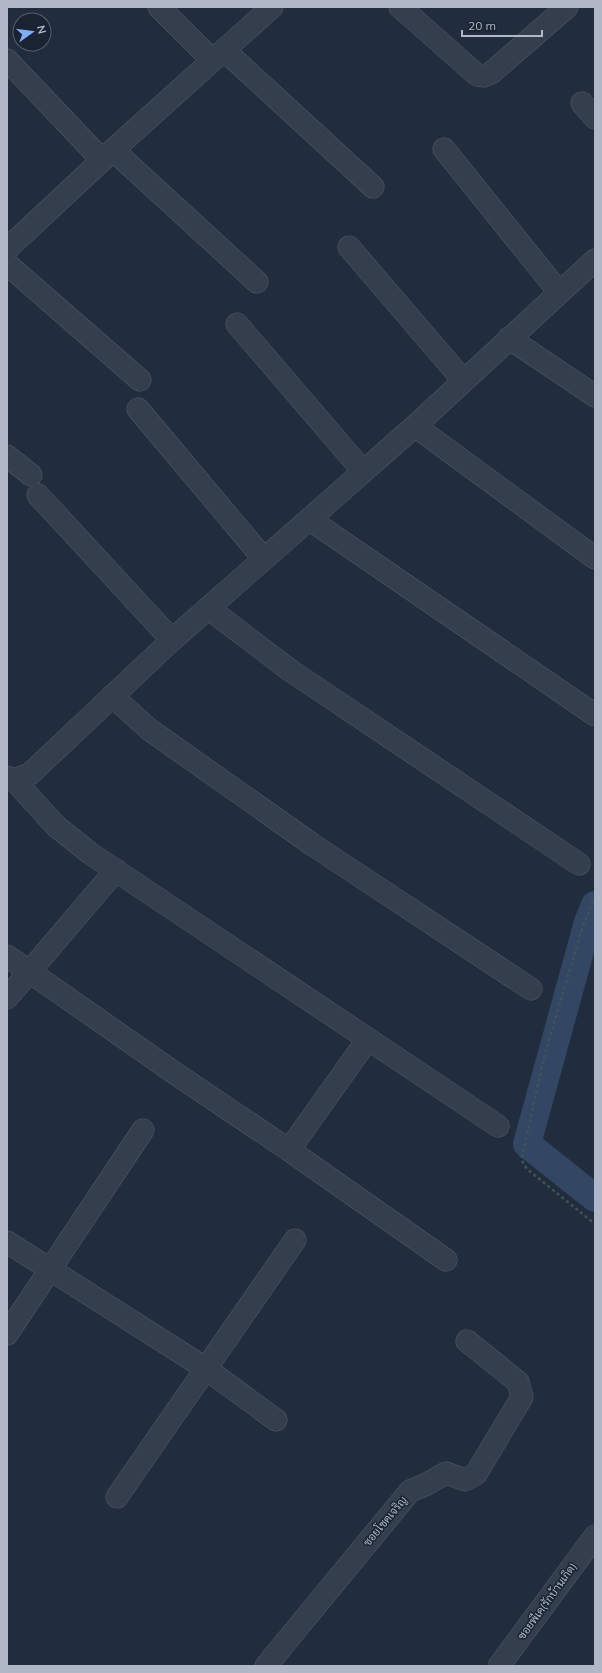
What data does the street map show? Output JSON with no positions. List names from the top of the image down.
{
  "streets": {
    "street": ["ซอยโชคเจริญ", "ซอยพีเค(รักบ้านเกิด)"]
  },
  "scale_bar": "20 m",
  "north": "right"
}
